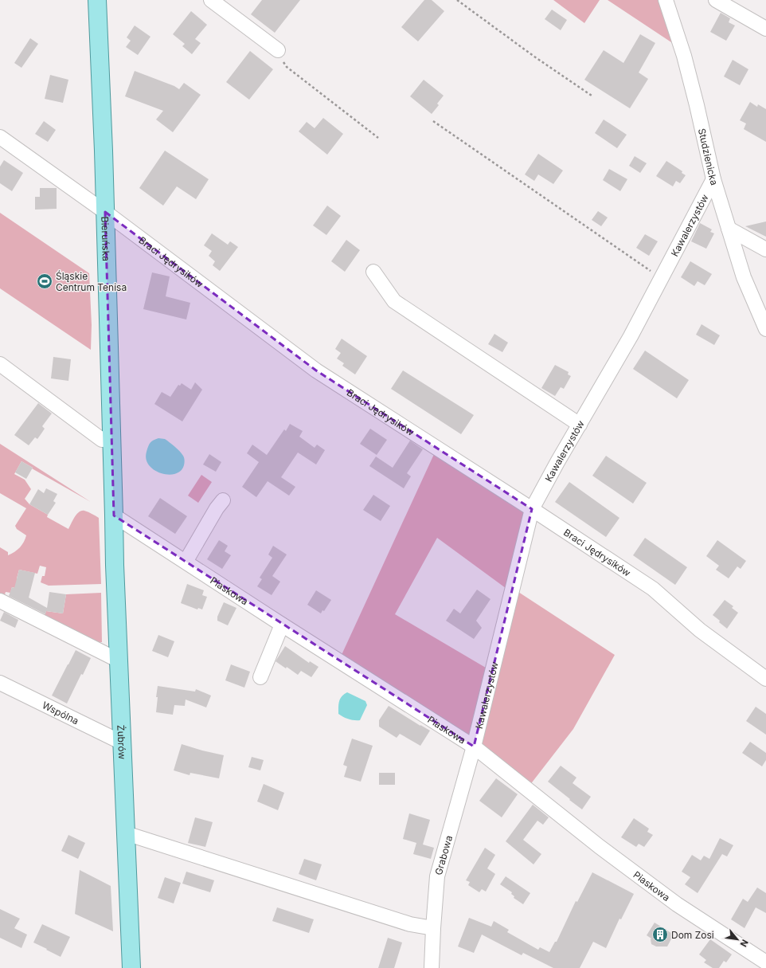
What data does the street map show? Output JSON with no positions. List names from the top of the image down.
{
  "streets": {
    "main road": ["Bieruńska", "Żubrów"],
    "street": [
      "Studzienicka",
      "Kawalerzystów",
      "Braci Jędrysików",
      "Piaskowa",
      "Wspólna",
      "Grabowa"
    ]
  },
  "crossings": [
    ["Studzienicka", "Kawalerzystów"],
    ["Kawalerzystów", "Braci Jędrysików"],
    ["Kawalerzystów", "Piaskowa"],
    ["Kawalerzystów", "Grabowa"],
    ["Bieruńska", "Braci Jędrysików"],
    ["Bieruńska", "Piaskowa"],
    ["Bieruńska", "Żubrów"],
    ["Piaskowa", "Żubrów"],
    ["Piaskowa", "Grabowa"],
    ["Wspólna", "Żubrów"]
  ],
  "places": {
    "sports": ["Śląskie Centrum Tenisa"],
    "building": ["Dom Zosi"]
  },
  "north": "bottom right"
}
